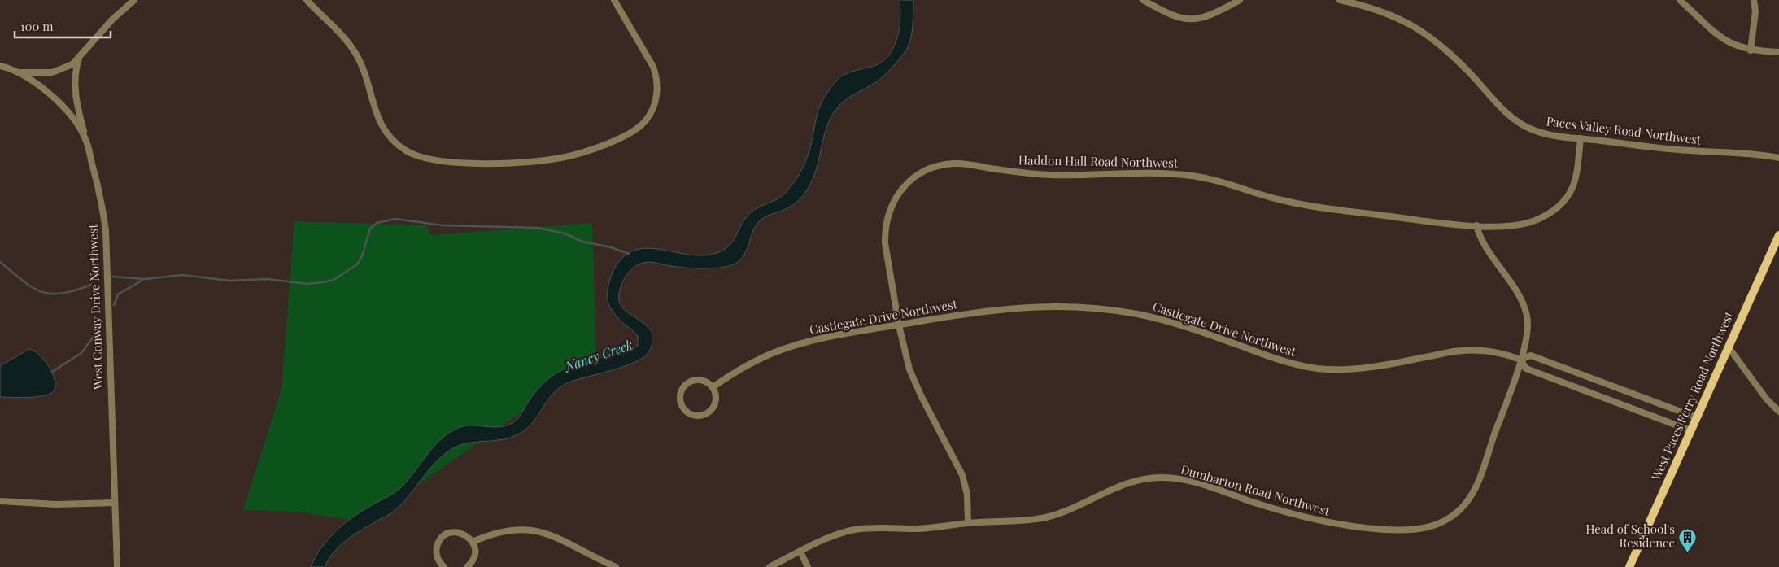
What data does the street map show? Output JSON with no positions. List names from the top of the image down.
{
  "streets": {
    "main road": ["West Paces Ferry Road Northwest"],
    "street": [
      "Paces Valley Road Northwest",
      "Haddon Hall Road Northwest",
      "West Conway Drive Northwest",
      "Castlegate Drive Northwest",
      "Dumbarton Road Northwest"
    ]
  },
  "crossings": [
    ["Paces Valley Road Northwest", "Haddon Hall Road Northwest"],
    ["Haddon Hall Road Northwest", "Castlegate Drive Northwest"],
    ["Haddon Hall Road Northwest", "Dumbarton Road Northwest"],
    ["Castlegate Drive Northwest", "West Paces Ferry Road Northwest"],
    ["Castlegate Drive Northwest", "Dumbarton Road Northwest"]
  ],
  "water": ["Nancy Creek"],
  "places": {
    "building": ["Head of School's Residence"]
  },
  "scale_bar": "100 m"
}
